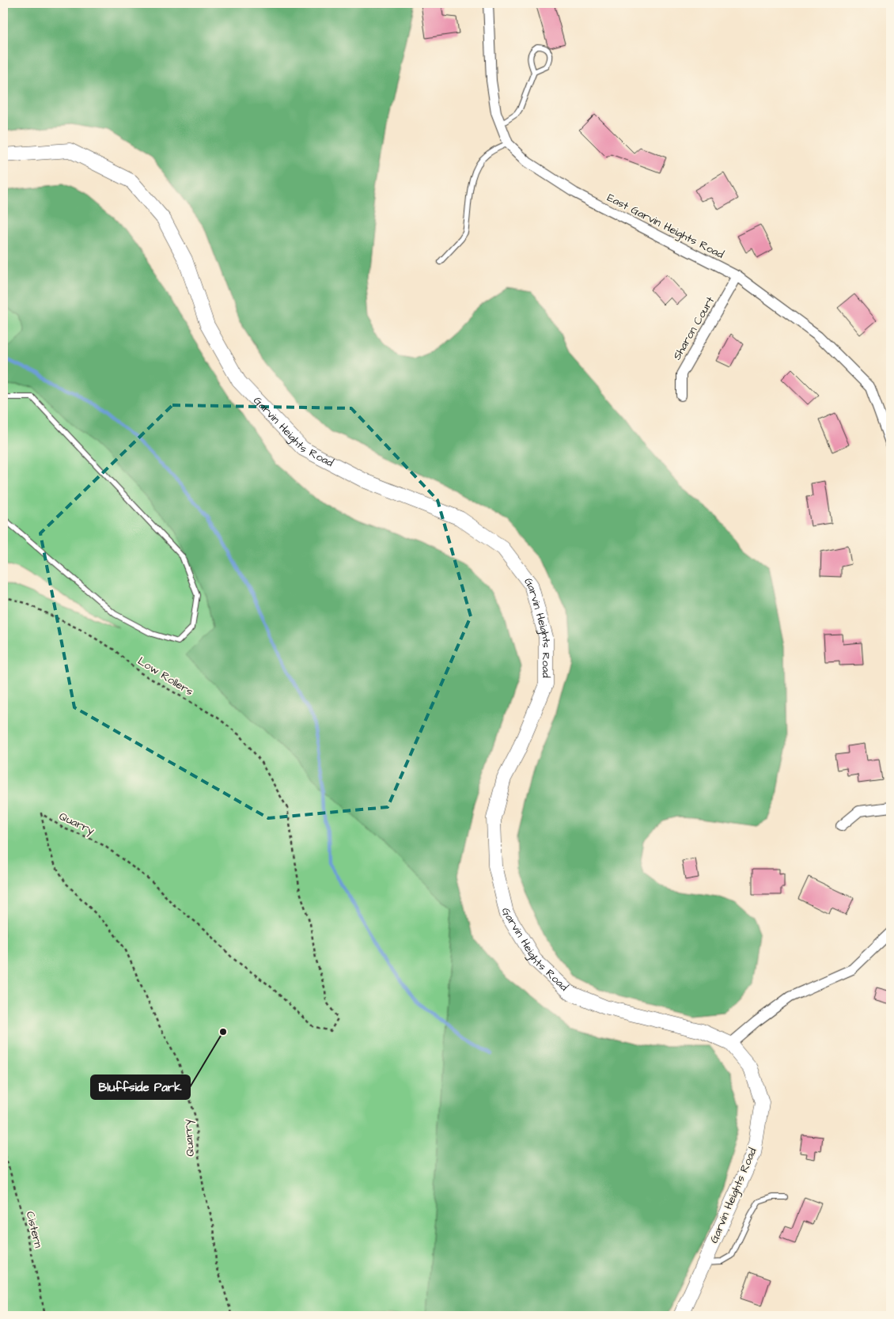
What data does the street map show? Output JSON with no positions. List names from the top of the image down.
{
  "streets": {
    "main road": ["Garvin Heights Road"],
    "street": ["East Garvin Heights Road", "Sharon Court"],
    "path": ["Low Rollers", "Quarry", "Cistern"]
  },
  "crossings": [
    ["East Garvin Heights Road", "Sharon Court"],
    ["Low Rollers", "Quarry"]
  ],
  "places": ["Bluffside Park"]
}
